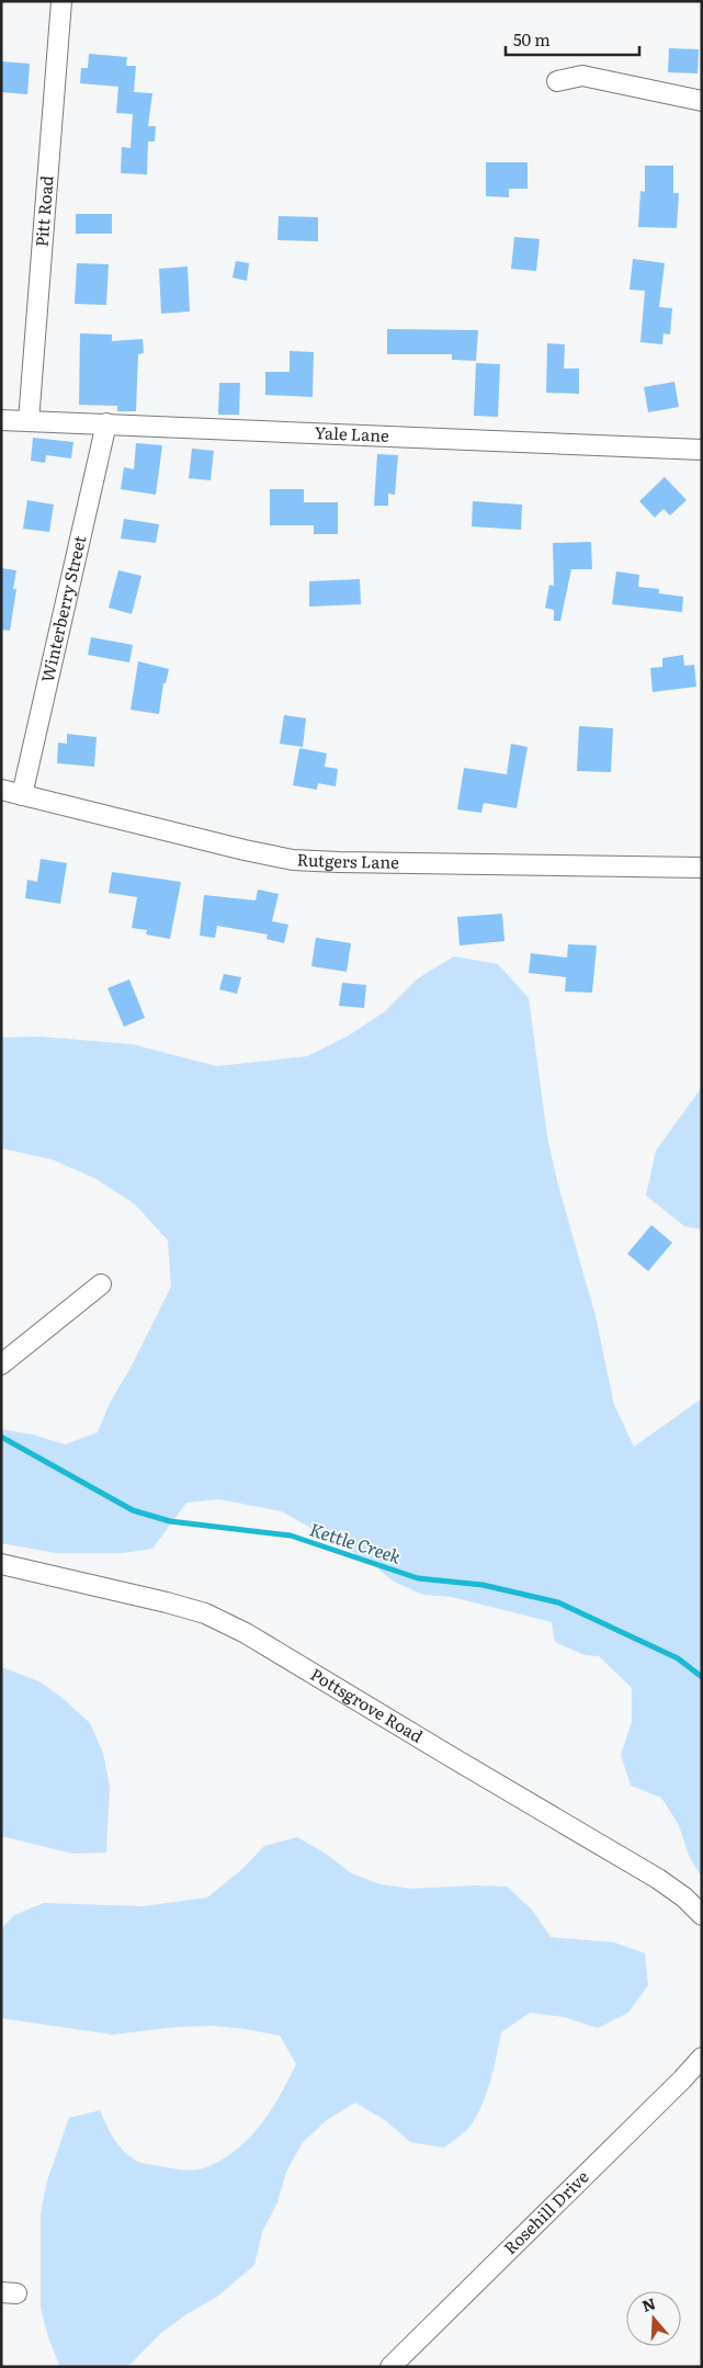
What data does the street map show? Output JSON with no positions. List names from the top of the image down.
{
  "streets": {
    "street": [
      "Pitt Road",
      "Yale Lane",
      "Winterberry Street",
      "Rutgers Lane",
      "Pottsgrove Road",
      "Rosehill Drive"
    ]
  },
  "crossings": [
    ["Pitt Road", "Yale Lane"],
    ["Yale Lane", "Winterberry Street"],
    ["Winterberry Street", "Rutgers Lane"]
  ],
  "water": ["Kettle Creek"],
  "scale_bar": "50 m",
  "north": "top"
}
